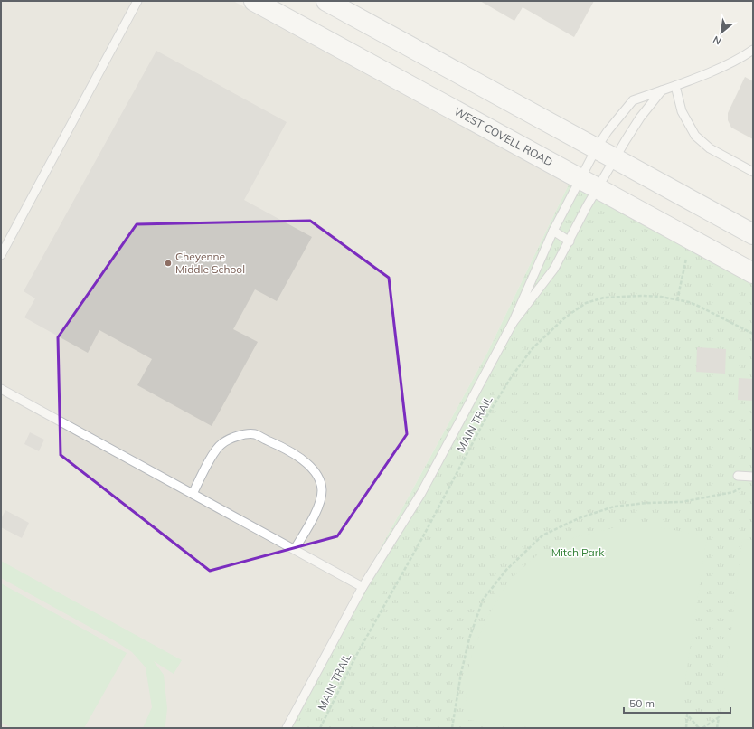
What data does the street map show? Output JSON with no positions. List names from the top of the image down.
{
  "streets": {
    "street": ["WEST COVELL ROAD"],
    "path": ["MAIN TRAIL"]
  },
  "parks": ["Mitch Park"],
  "places": ["Cheyenne Middle School"],
  "scale_bar": "50 m",
  "north": "bottom left"
}
